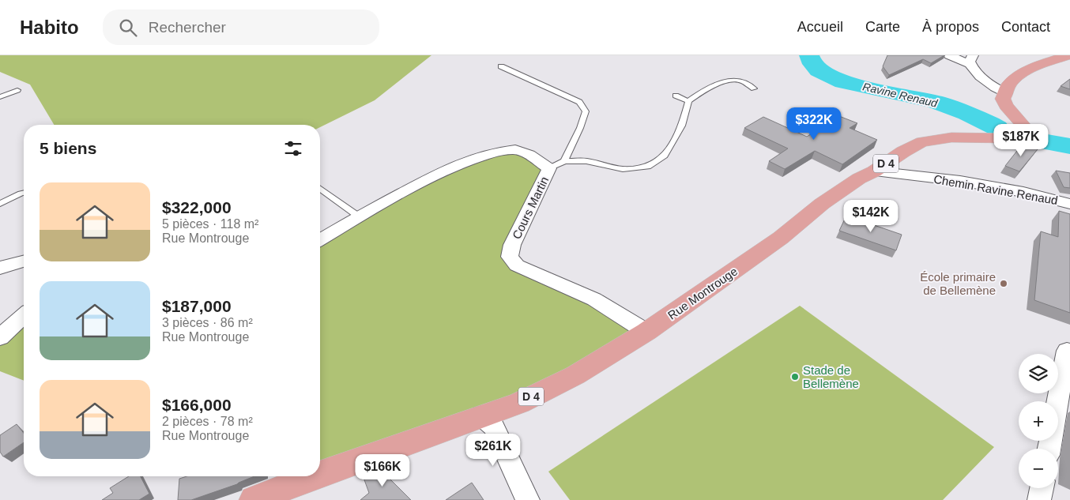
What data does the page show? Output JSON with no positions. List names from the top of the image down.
{
  "streets": {
    "main road": ["D 4", "Rue Montrouge"],
    "street": ["Chemin Ravine Renaud", "Cours Martin"]
  },
  "crossings": [
    ["Chemin Ravine Renaud", "Rue Montrouge"],
    ["Cours Martin", "Rue Montrouge"]
  ],
  "water": ["Ravine Renaud"],
  "places": ["École primaire de Bellemène", "Stade de Bellemène"],
  "page": {
    "header": "Habito",
    "search": "Rechercher",
    "nav": [
      "Accueil",
      "Carte",
      "À propos",
      "Contact"
    ],
    "price": [
      "$322K",
      "$187K",
      "$142K",
      "$261K",
      "$166K"
    ],
    "heading": "5 biens",
    "list": [
      {
        "name": "$322,000",
        "note": "5 pièces · 118 m² · Rue Montrouge"
      },
      {
        "name": "$187,000",
        "note": "3 pièces · 86 m² · Rue Montrouge"
      },
      {
        "name": "$166,000",
        "note": "2 pièces · 78 m² · Rue Montrouge"
      }
    ],
    "map_buttons": ["+", "−"]
  }
}
